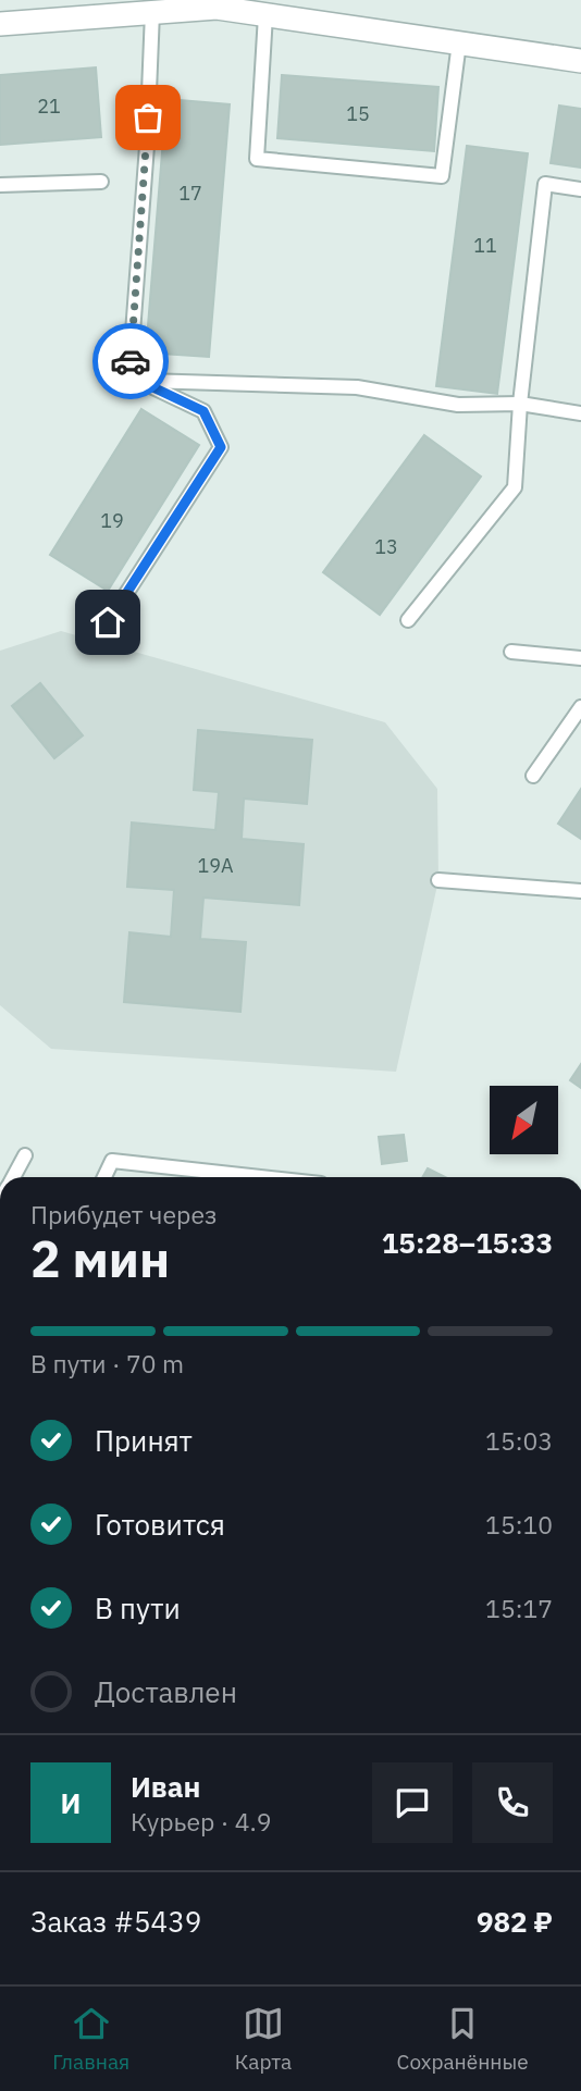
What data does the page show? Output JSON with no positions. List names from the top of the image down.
{
  "house_numbers": [
    "21",
    "15",
    "17",
    "11",
    "19",
    "13",
    "19А"
  ],
  "north": "bottom left",
  "page": {
    "heading": ["2 мин", "Прибудет через", "15:28–15:33"],
    "panel": [
      "Иван",
      "Курьер · 4.9",
      "Заказ #5439",
      "982 ₽"
    ],
    "bar": "В пути · 70 m",
    "list": [
      ["Принят", "15:03"],
      ["Готовится", "15:10"],
      ["В пути", "15:17"],
      "Доставлен"
    ],
    "round": "И",
    "tabs": ["Главная", "Карта", "Сохранённые"]
  }
}
